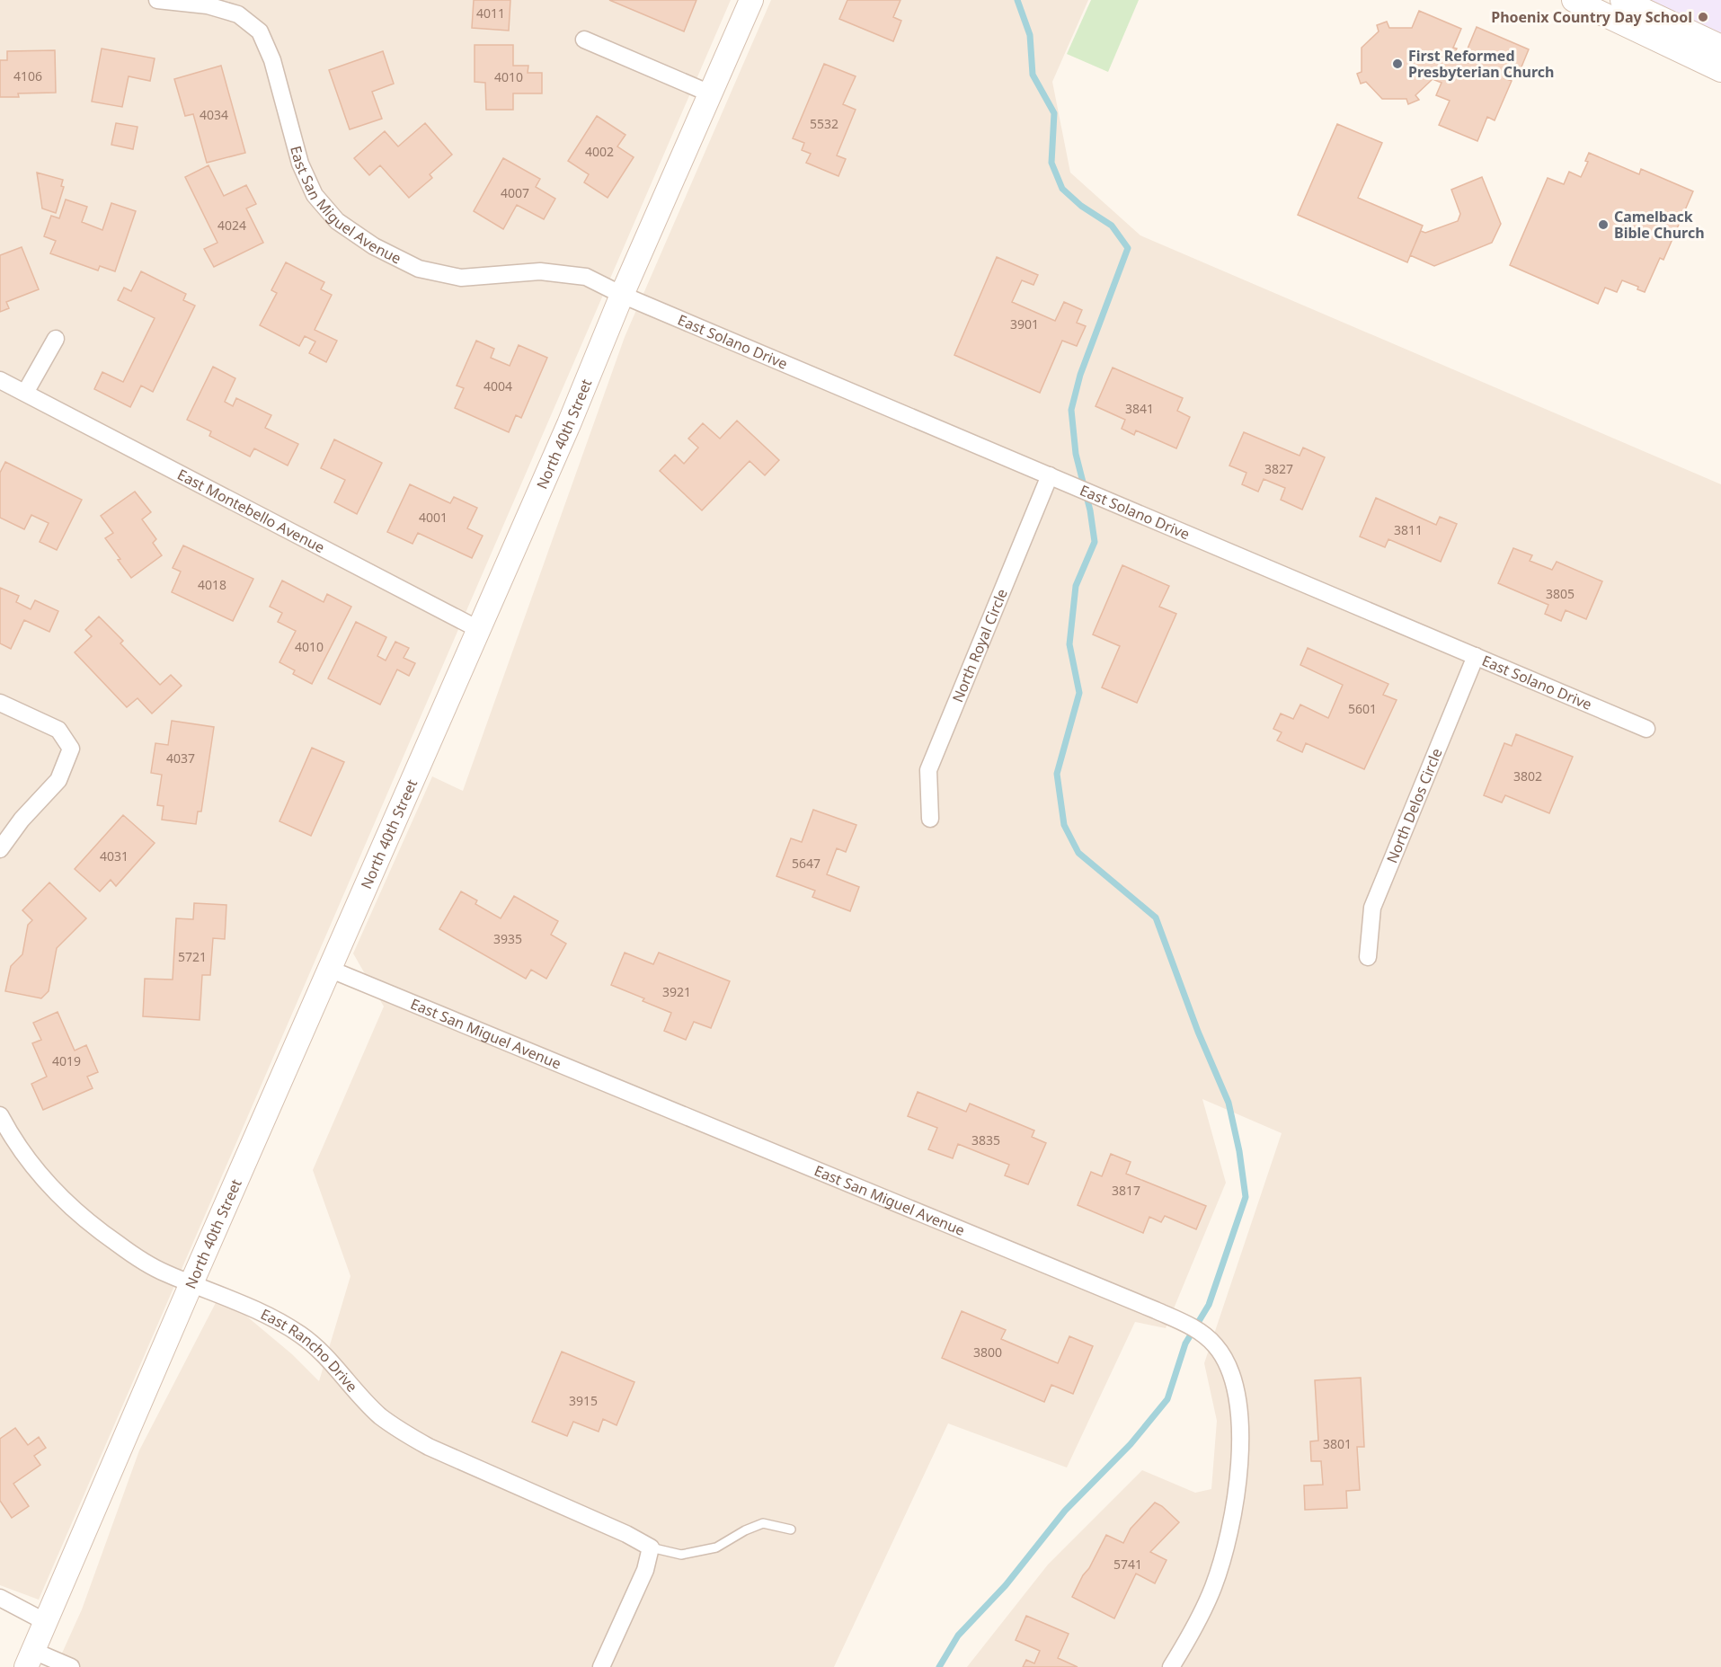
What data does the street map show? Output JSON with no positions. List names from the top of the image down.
{
  "streets": {
    "street": [
      "East San Miguel Avenue",
      "East Solano Drive",
      "North 40th Street",
      "East Montebello Avenue",
      "North Royal Circle",
      "North Delos Circle",
      "East Rancho Drive"
    ]
  },
  "crossings": [
    ["East San Miguel Avenue", "East Solano Drive"],
    ["East San Miguel Avenue", "North 40th Street"],
    ["East Solano Drive", "North 40th Street"],
    ["East Solano Drive", "North Royal Circle"],
    ["East Solano Drive", "North Delos Circle"],
    ["North 40th Street", "East Montebello Avenue"],
    ["North 40th Street", "East Rancho Drive"]
  ],
  "places": ["Phoenix Country Day School", "First Reformed Presbyterian Church", "Camelback Bible Church"],
  "house_numbers": [
    "4011",
    "4106",
    "4010",
    "4034",
    "5532",
    "4002",
    "4007",
    "4024",
    "3901",
    "4004",
    "3841",
    "3827",
    "4001",
    "3811",
    "4018",
    "3805",
    "4010",
    "5601",
    "4037",
    "3802",
    "4031",
    "5647",
    "3935",
    "5721",
    "3921",
    "4019",
    "3835",
    "3817",
    "3800",
    "3915",
    "3801",
    "5741"
  ]
}
